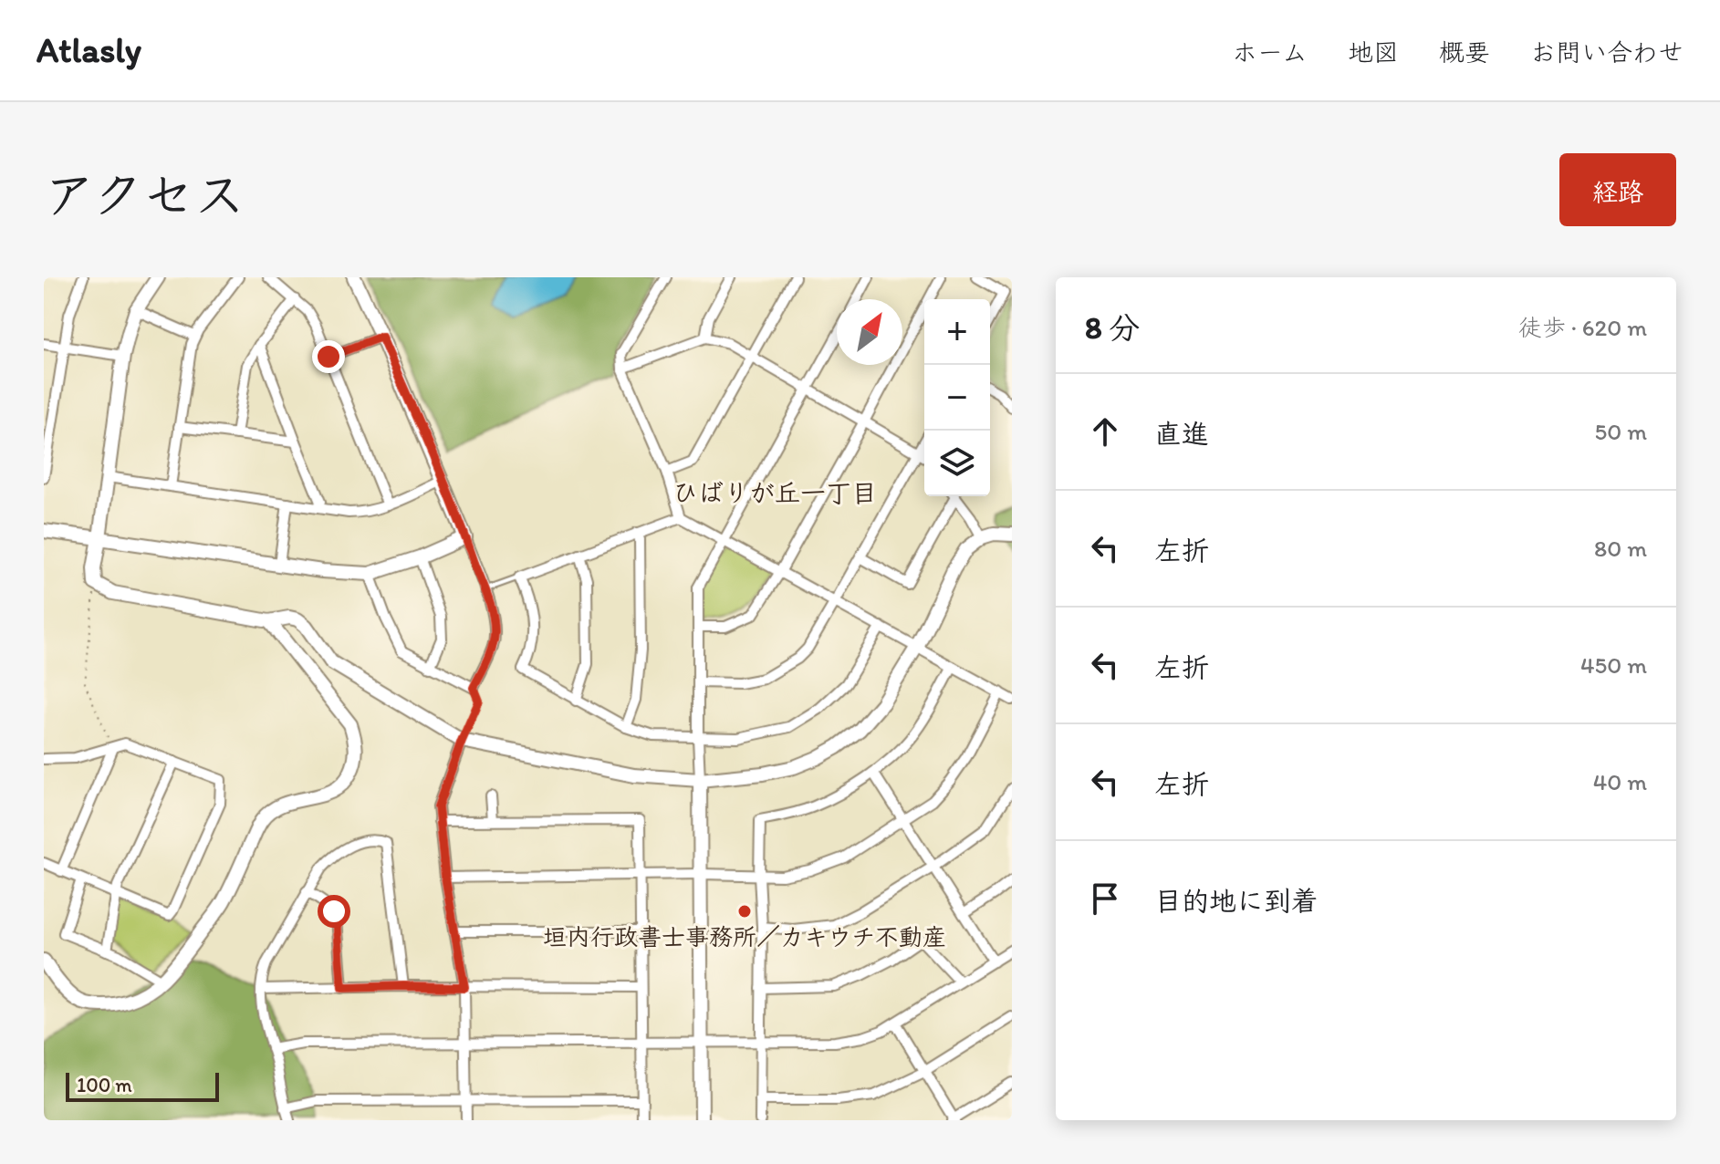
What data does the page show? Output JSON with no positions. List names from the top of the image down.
{
  "districts": ["ひばりが丘一丁目"],
  "places": ["垣内行政書士事務所／カキウチ不動産"],
  "scale_bar": "100 m",
  "north": "top right",
  "page": {
    "header": "Atlasly",
    "nav": [
      "ホーム",
      "地図",
      "概要",
      "お問い合わせ"
    ],
    "title": "アクセス",
    "buttons": "経路",
    "heading": ["8 分", "徒歩 · 620 m"],
    "map_buttons": ["+", "−"],
    "list": [
      ["直進", "50 m"],
      ["左折", "80 m"],
      ["左折", "450 m"],
      ["左折", "40 m"],
      "目的地に到着"
    ],
    "scale": "100 m"
  }
}
